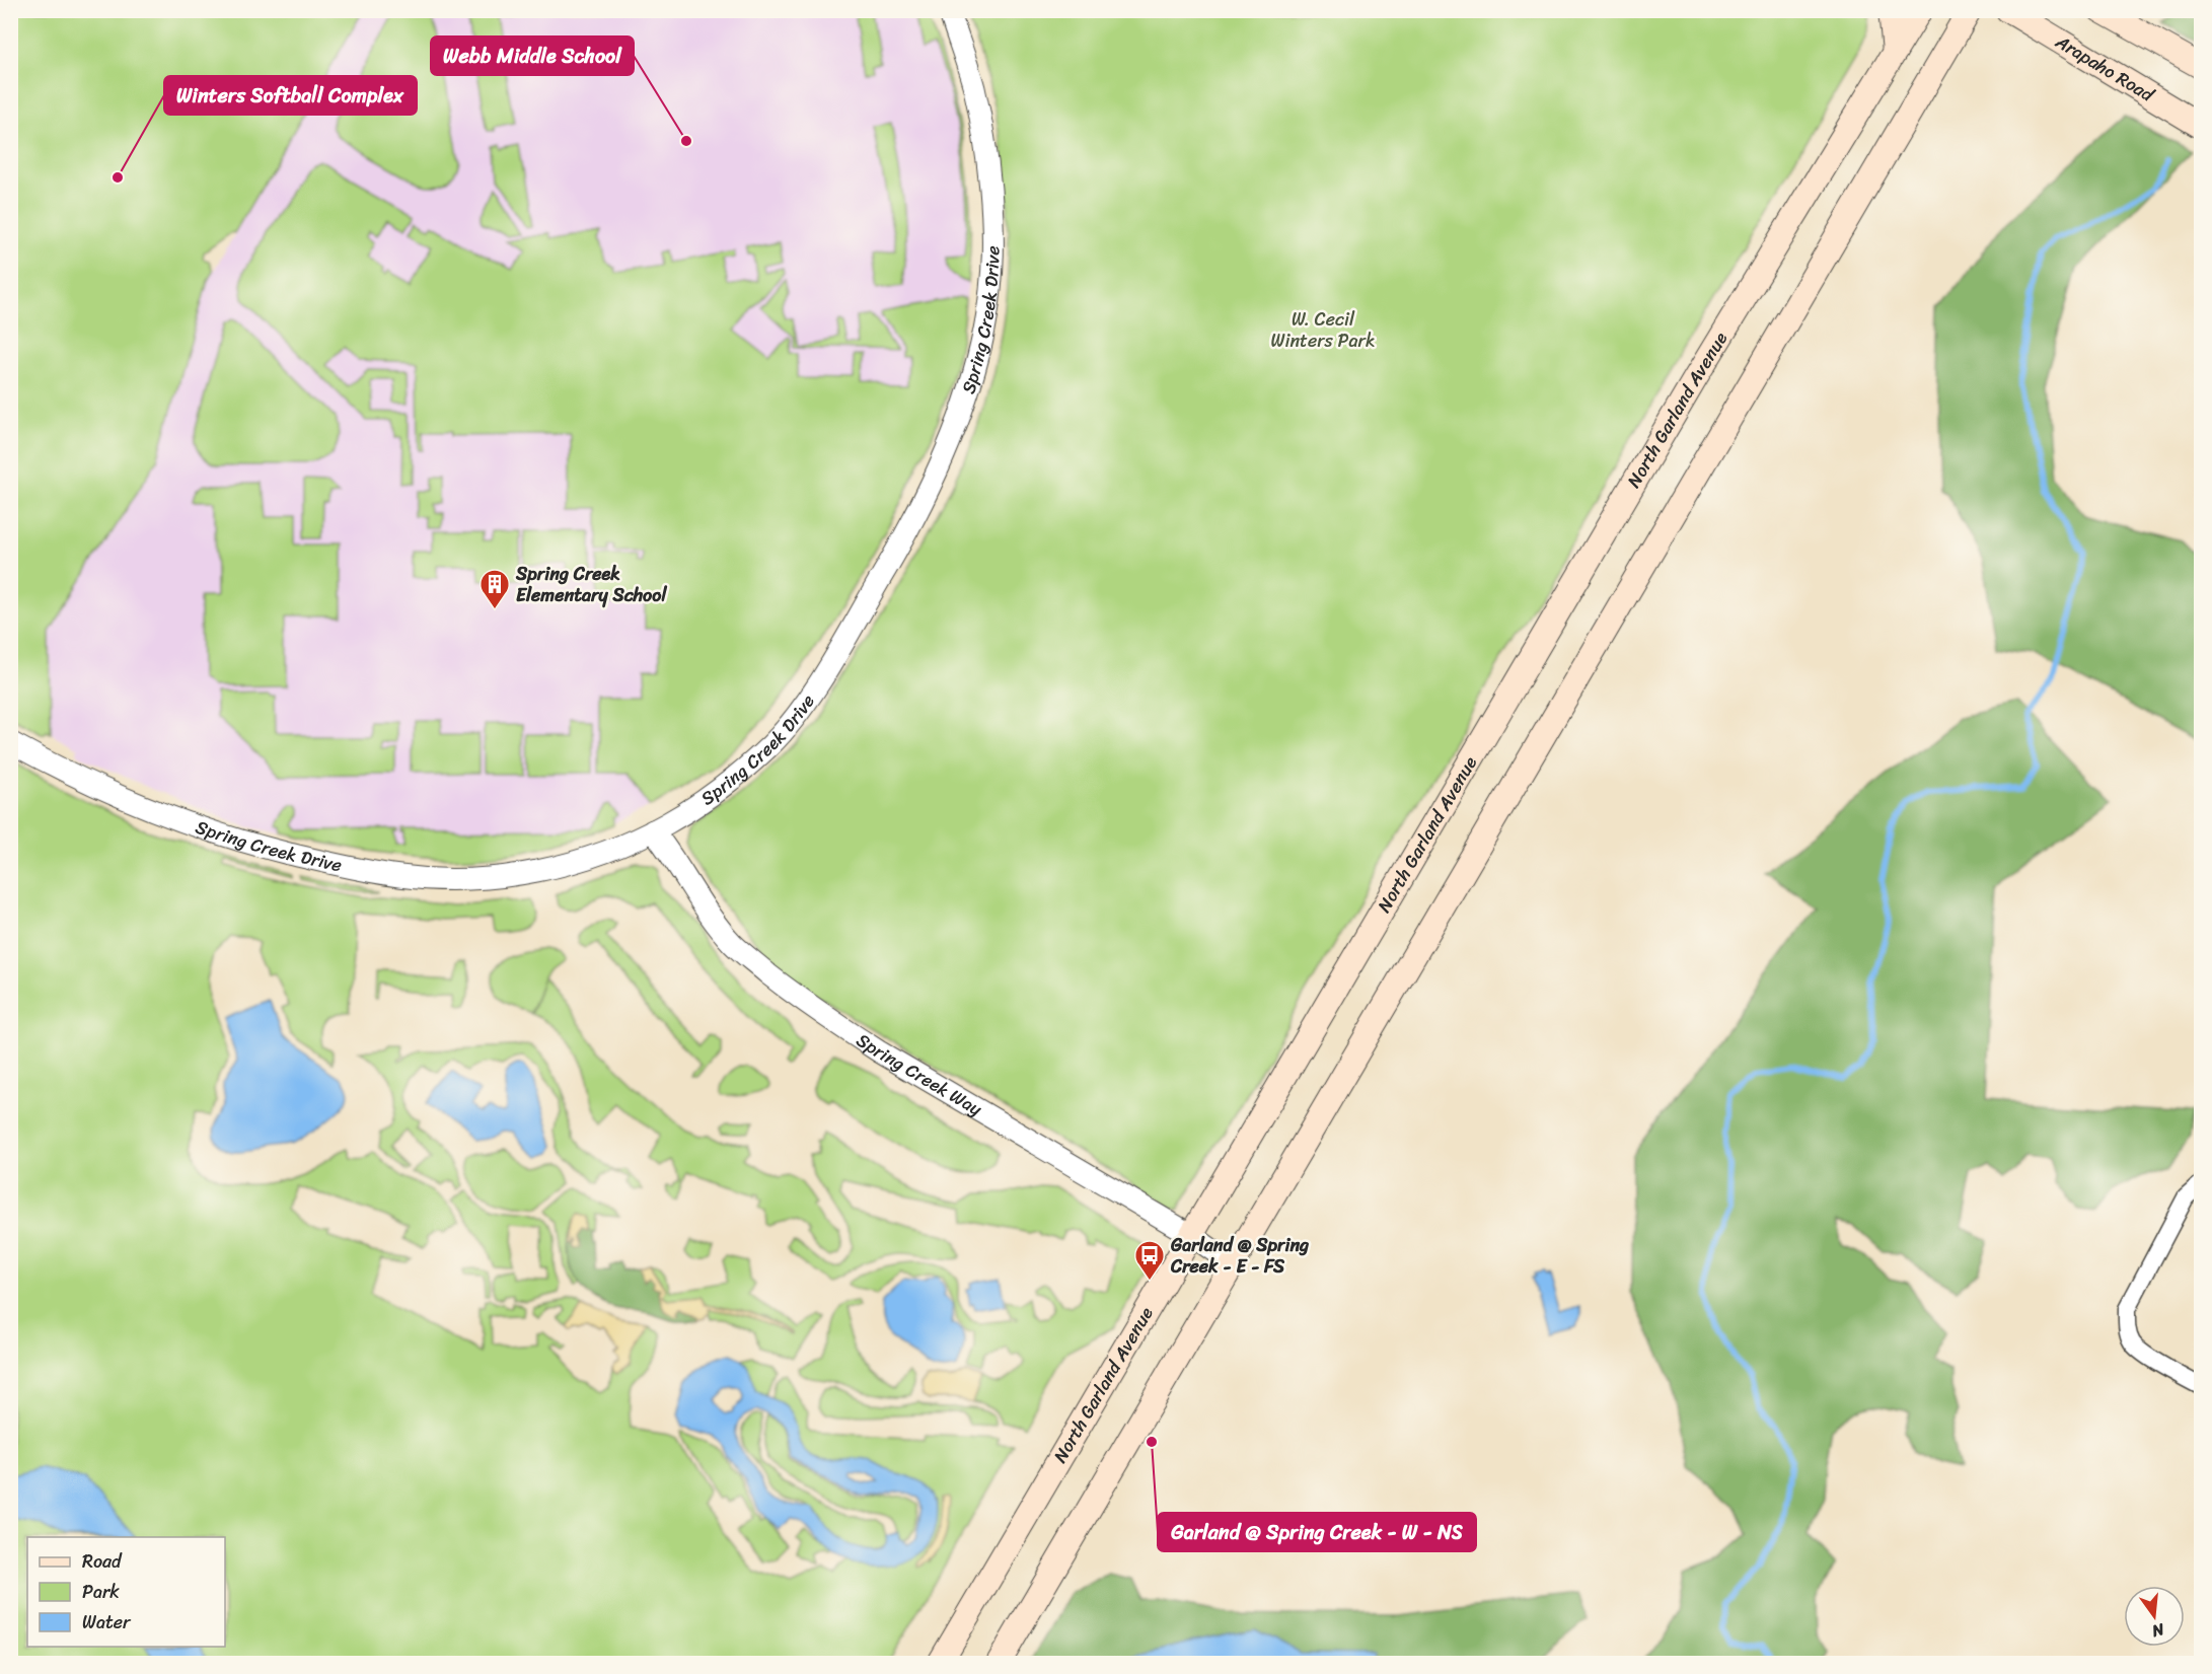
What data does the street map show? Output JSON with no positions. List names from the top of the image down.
{
  "streets": {
    "main road": ["Arapaho Road", "North Garland Avenue"],
    "street": ["Spring Creek Drive", "Spring Creek Way"]
  },
  "crossings": [
    ["Spring Creek Drive", "Spring Creek Way"],
    ["North Garland Avenue", "Spring Creek Way"]
  ],
  "parks": ["W. Cecil Winters Park"],
  "places": {
    "other": ["Webb Middle School", "Winters Softball Complex", "Garland @ Spring Creek - W - NS"],
    "building": ["Spring Creek Elementary School"],
    "bus stop": ["Garland @ Spring Creek - E - FS"]
  },
  "legend": ["Road", "Park", "Water"],
  "north": "bottom"
}
